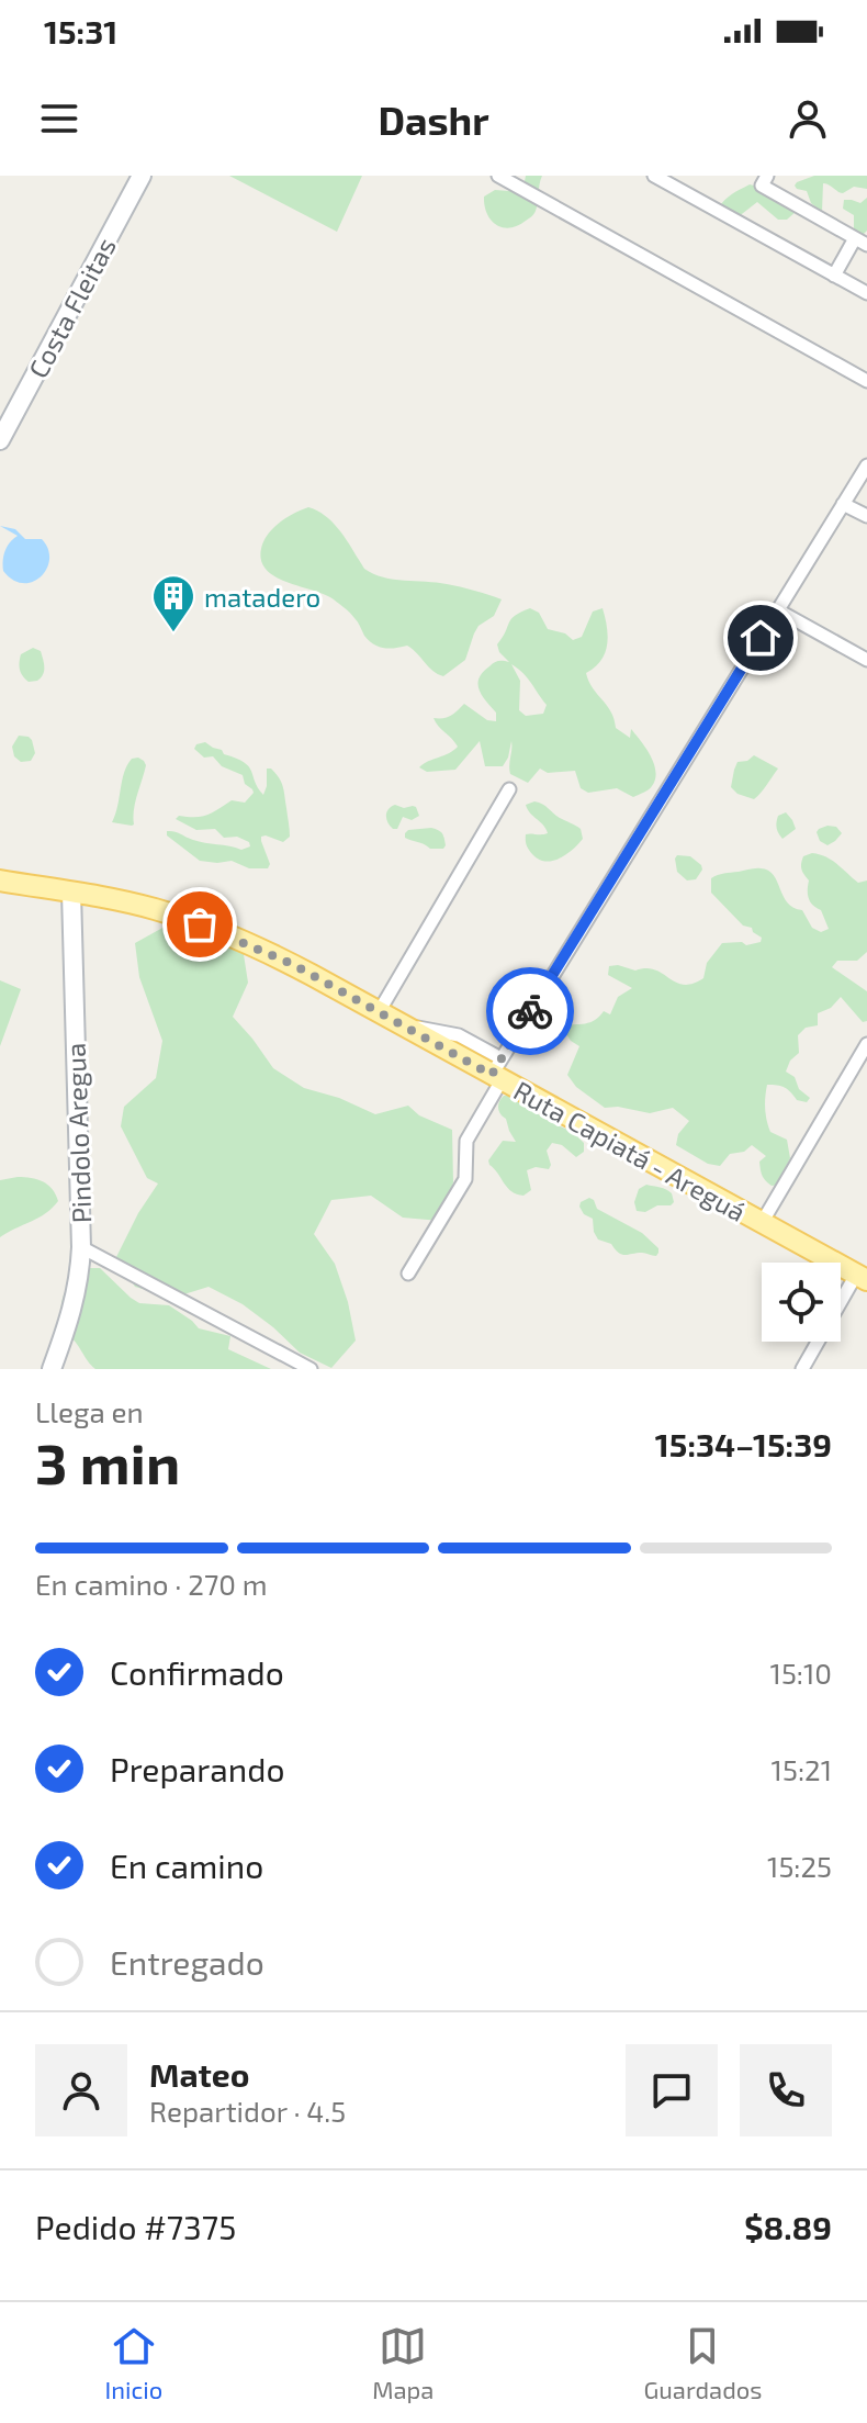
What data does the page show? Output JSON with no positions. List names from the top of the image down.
{
  "streets": {
    "main road": ["Costa Fleitas", "Pindolo Aregua", "Ruta Capiatá - Areguá"]
  },
  "crossings": [
    ["Pindolo Aregua", "Ruta Capiatá - Areguá"]
  ],
  "places": {
    "building": ["matadero"]
  },
  "page": {
    "status": "15:31",
    "header": "Dashr",
    "heading": ["3 min", "Llega en", "15:34–15:39"],
    "panel": [
      "Mateo",
      "Repartidor · 4.5",
      "Pedido #7375",
      "$8.89"
    ],
    "bar": "En camino · 270 m",
    "list": [
      ["Confirmado", "15:10"],
      ["Preparando", "15:21"],
      ["En camino", "15:25"],
      "Entregado"
    ],
    "tabs": ["Inicio", "Mapa", "Guardados"]
  }
}
